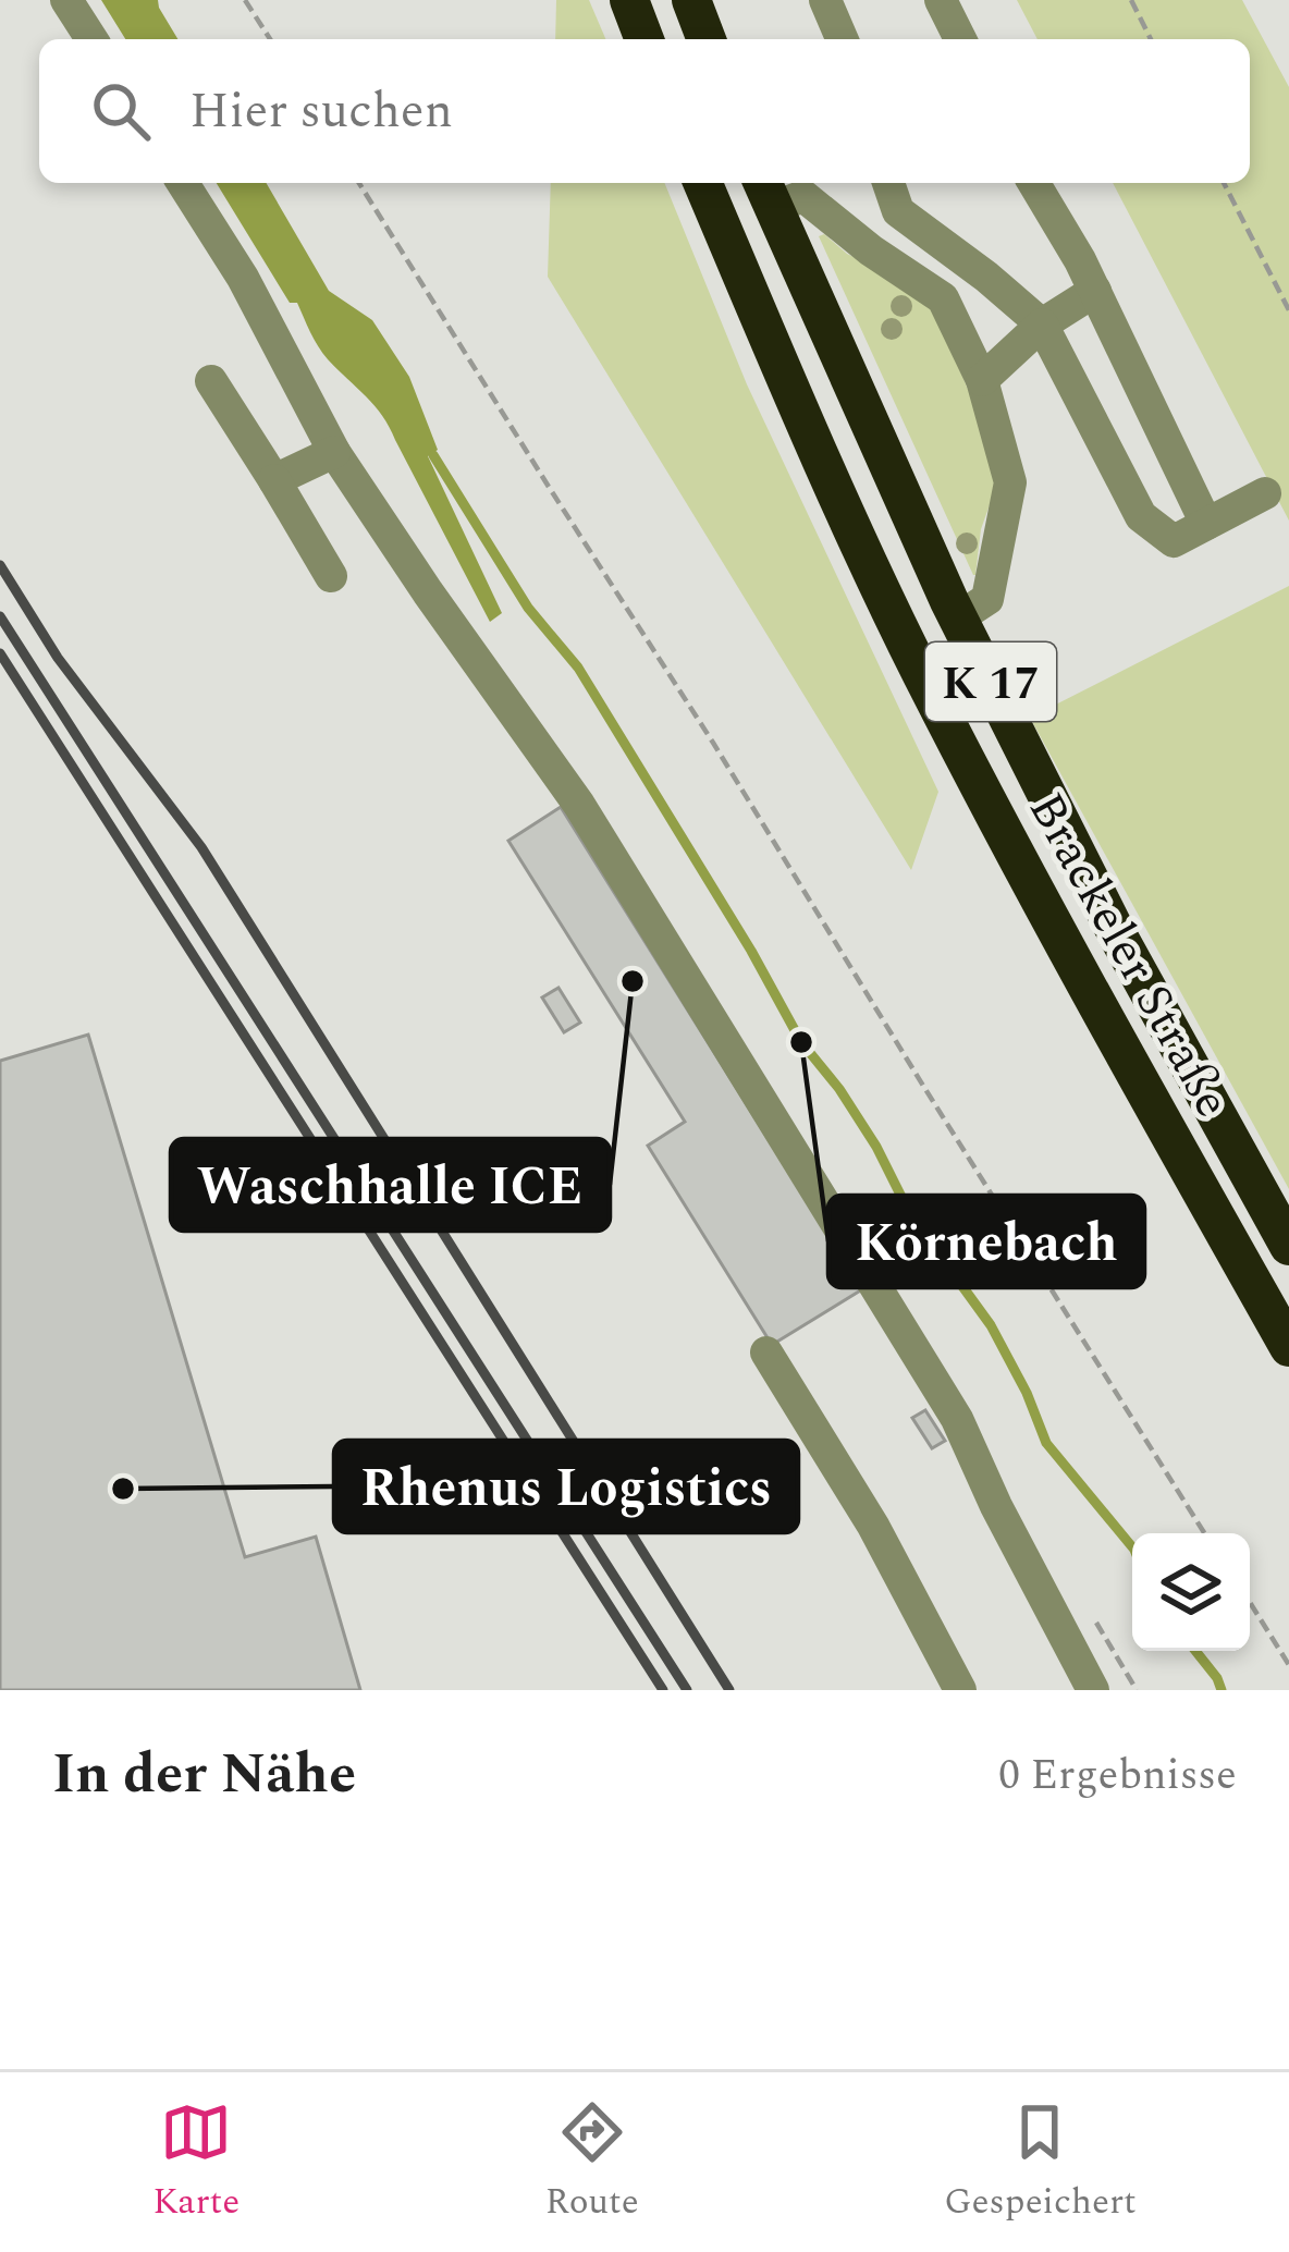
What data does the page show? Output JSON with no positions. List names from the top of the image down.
{
  "streets": {
    "highway": ["K 17", "Brackeler Straße"]
  },
  "places": ["Waschhalle ICE", "Körnebach", "Rhenus Logistics"],
  "page": {
    "search": "Hier suchen",
    "heading": ["In der Nähe", "0 Ergebnisse"],
    "nav": ["Karte", "Route", "Gespeichert"]
  }
}
